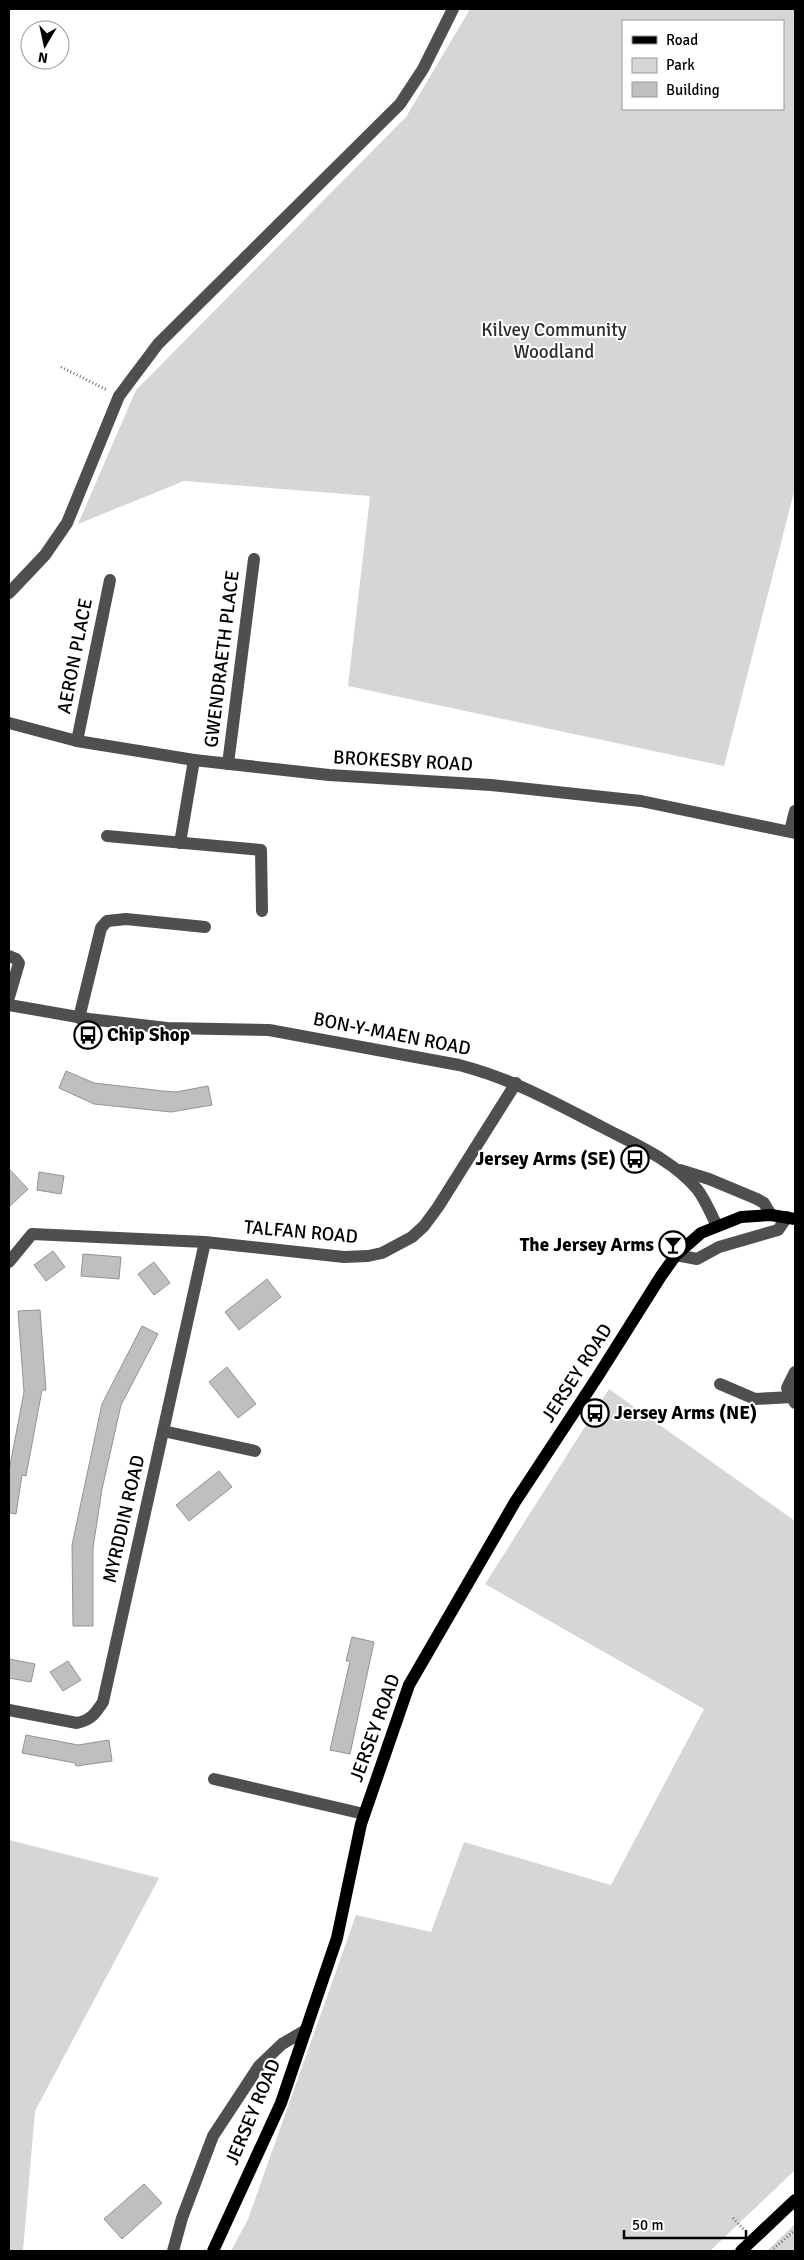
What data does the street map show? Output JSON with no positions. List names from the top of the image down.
{
  "streets": {
    "main road": ["JERSEY ROAD"],
    "street": [
      "AERON PLACE",
      "GWENDRAETH PLACE",
      "BROKESBY ROAD",
      "BON-Y-MAEN ROAD",
      "TALFAN ROAD",
      "MYRDDIN ROAD"
    ]
  },
  "crossings": [
    ["AERON PLACE", "BROKESBY ROAD"],
    ["GWENDRAETH PLACE", "BROKESBY ROAD"],
    ["BON-Y-MAEN ROAD", "TALFAN ROAD"],
    ["BON-Y-MAEN ROAD", "JERSEY ROAD"],
    ["TALFAN ROAD", "MYRDDIN ROAD"]
  ],
  "parks": ["Kilvey Community Woodland"],
  "places": {
    "bus stop": ["Chip Shop", "Jersey Arms (SE)", "Jersey Arms (NE)"],
    "bar": ["The Jersey Arms"]
  },
  "legend": ["Road", "Park", "Building"],
  "scale_bar": "50 m",
  "north": "bottom"
}
